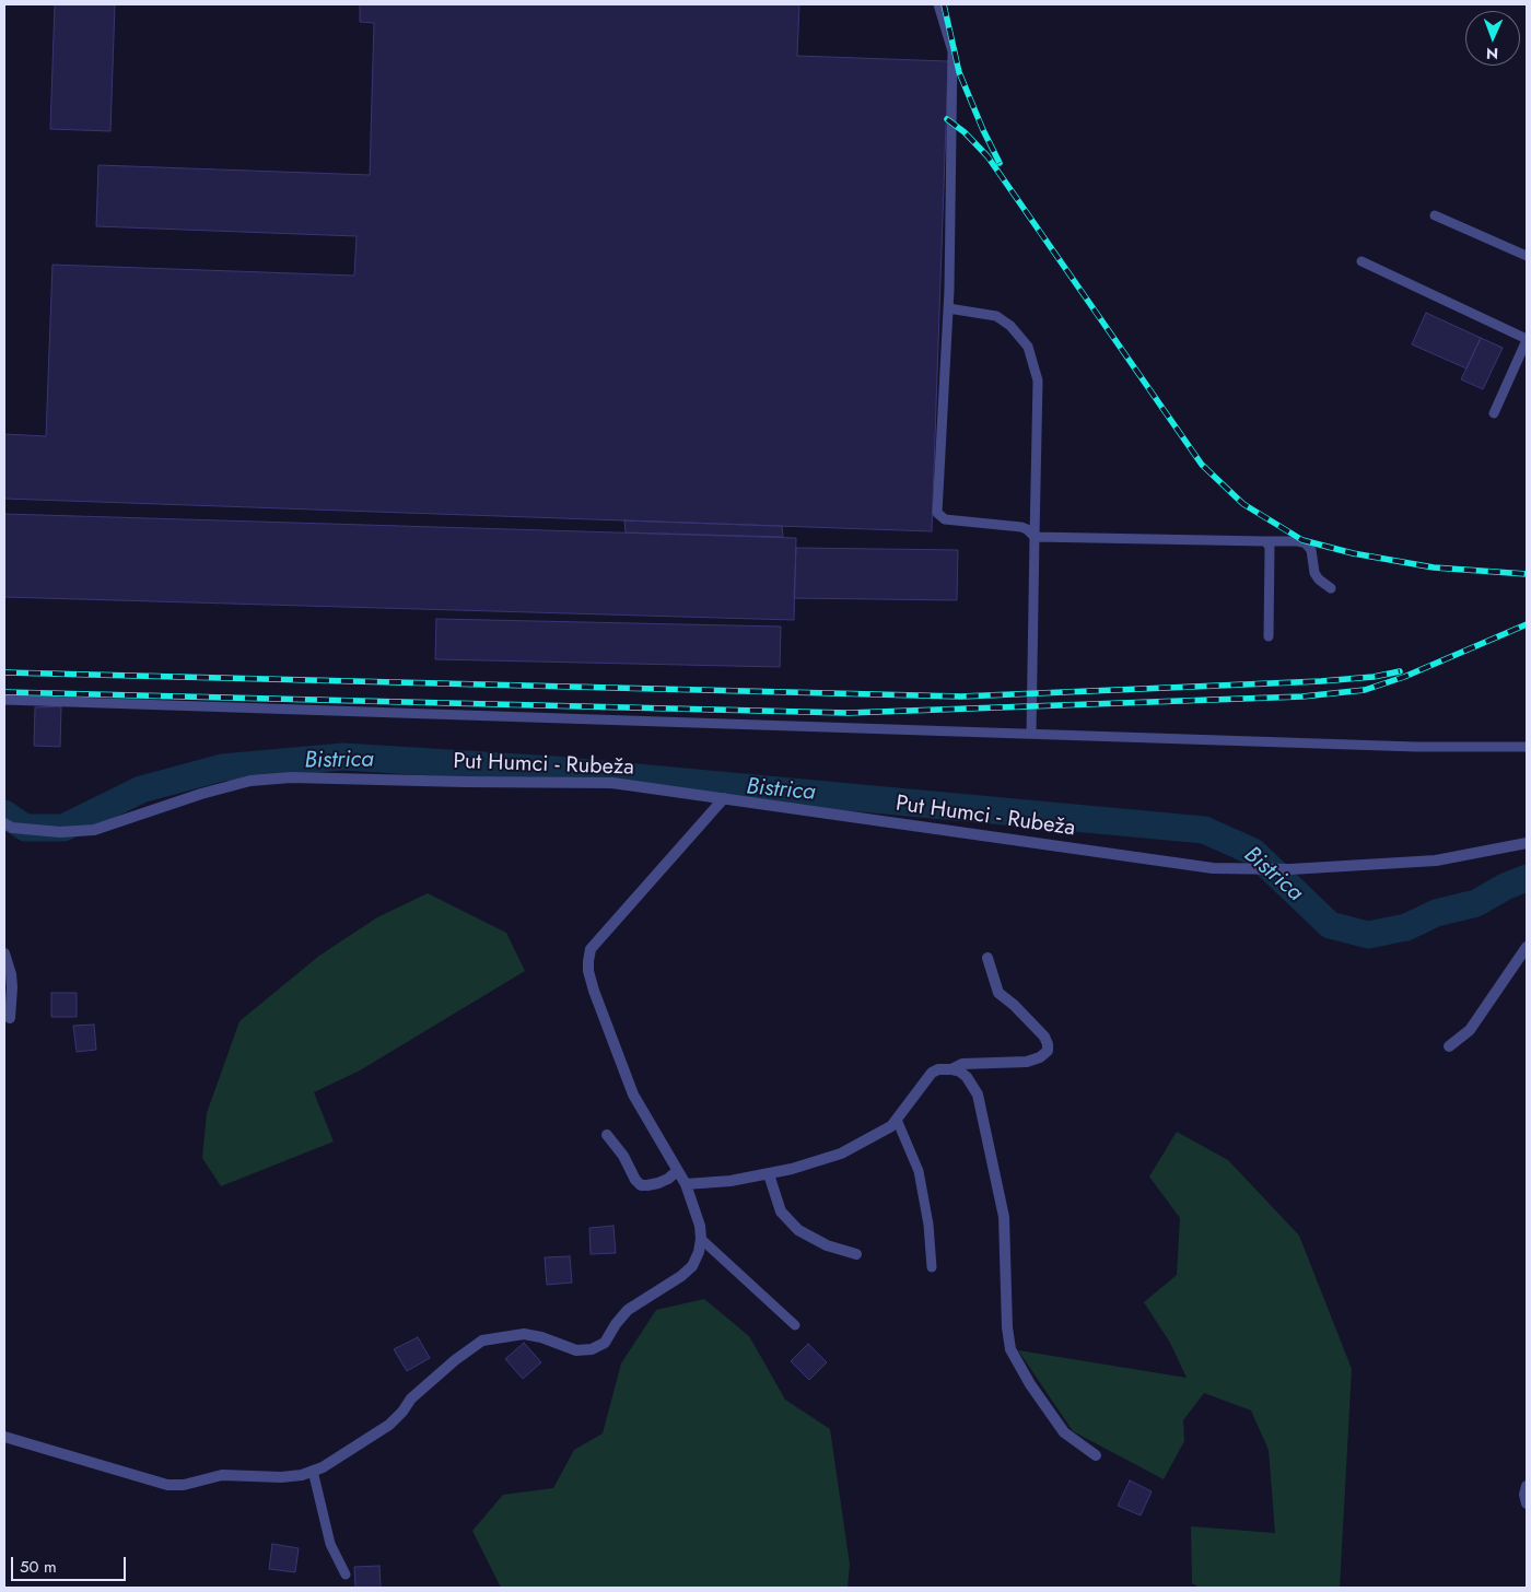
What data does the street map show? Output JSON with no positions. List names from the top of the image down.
{
  "streets": {
    "street": ["Put Humci - Rubeža"]
  },
  "water": ["Bistrica"],
  "scale_bar": "50 m",
  "north": "bottom"
}
